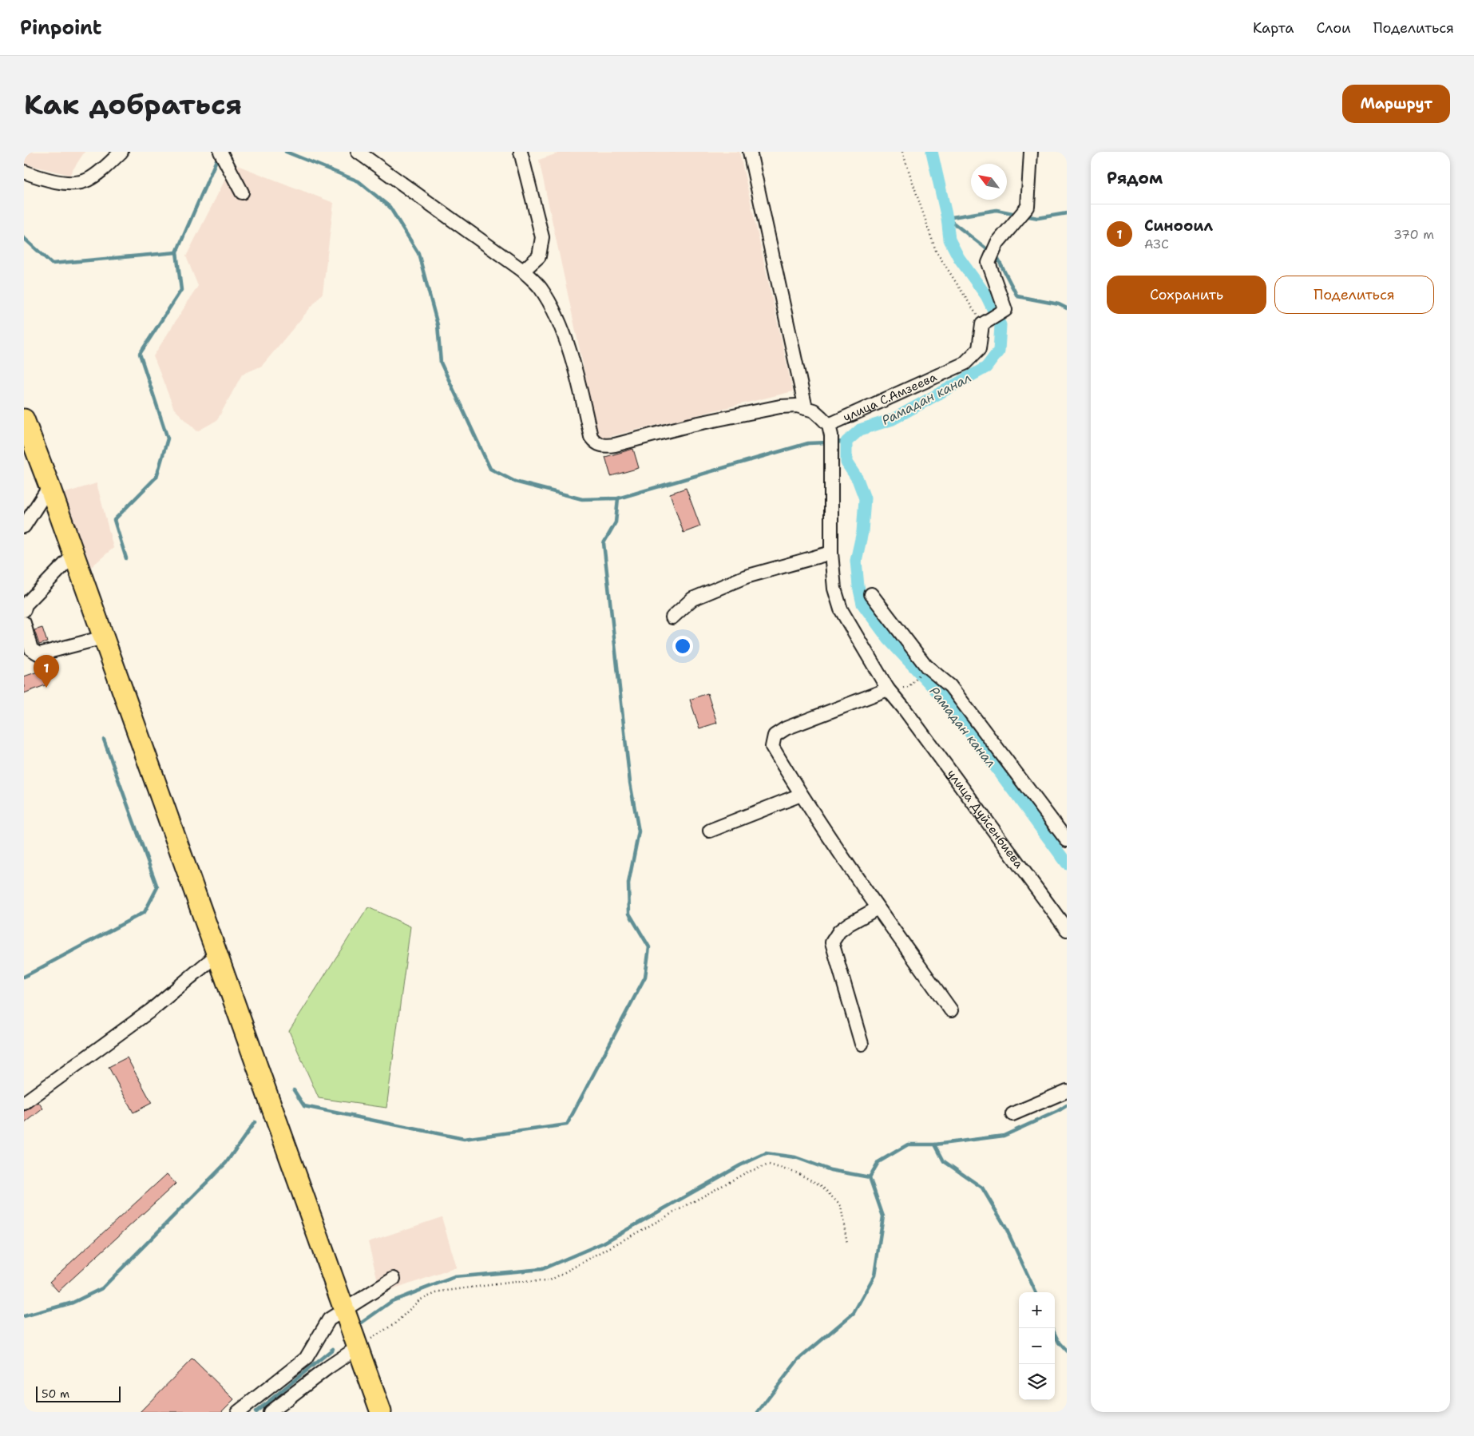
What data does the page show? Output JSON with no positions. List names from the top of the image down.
{
  "streets": {
    "street": ["улица С.Амзеева", "улица Дуйсенбиева"]
  },
  "crossings": [
    ["улица С.Амзеева", "улица Дуйсенбиева"]
  ],
  "water": ["Рамадан канал"],
  "scale_bar": "50 m",
  "north": "top left",
  "page": {
    "header": "Pinpoint",
    "nav": ["Карта", "Слои", "Поделиться"],
    "buttons": [
      "Маршрут",
      ["Сохранить", "Поделиться"]
    ],
    "title": "Как добраться",
    "heading": "Рядом",
    "list": [
      {
        "mark": "1",
        "name": "Синооил",
        "note": "АЗС",
        "value": "370 m"
      }
    ],
    "pins": "1",
    "map_buttons": ["+", "−"],
    "scale": "50 m"
  }
}
